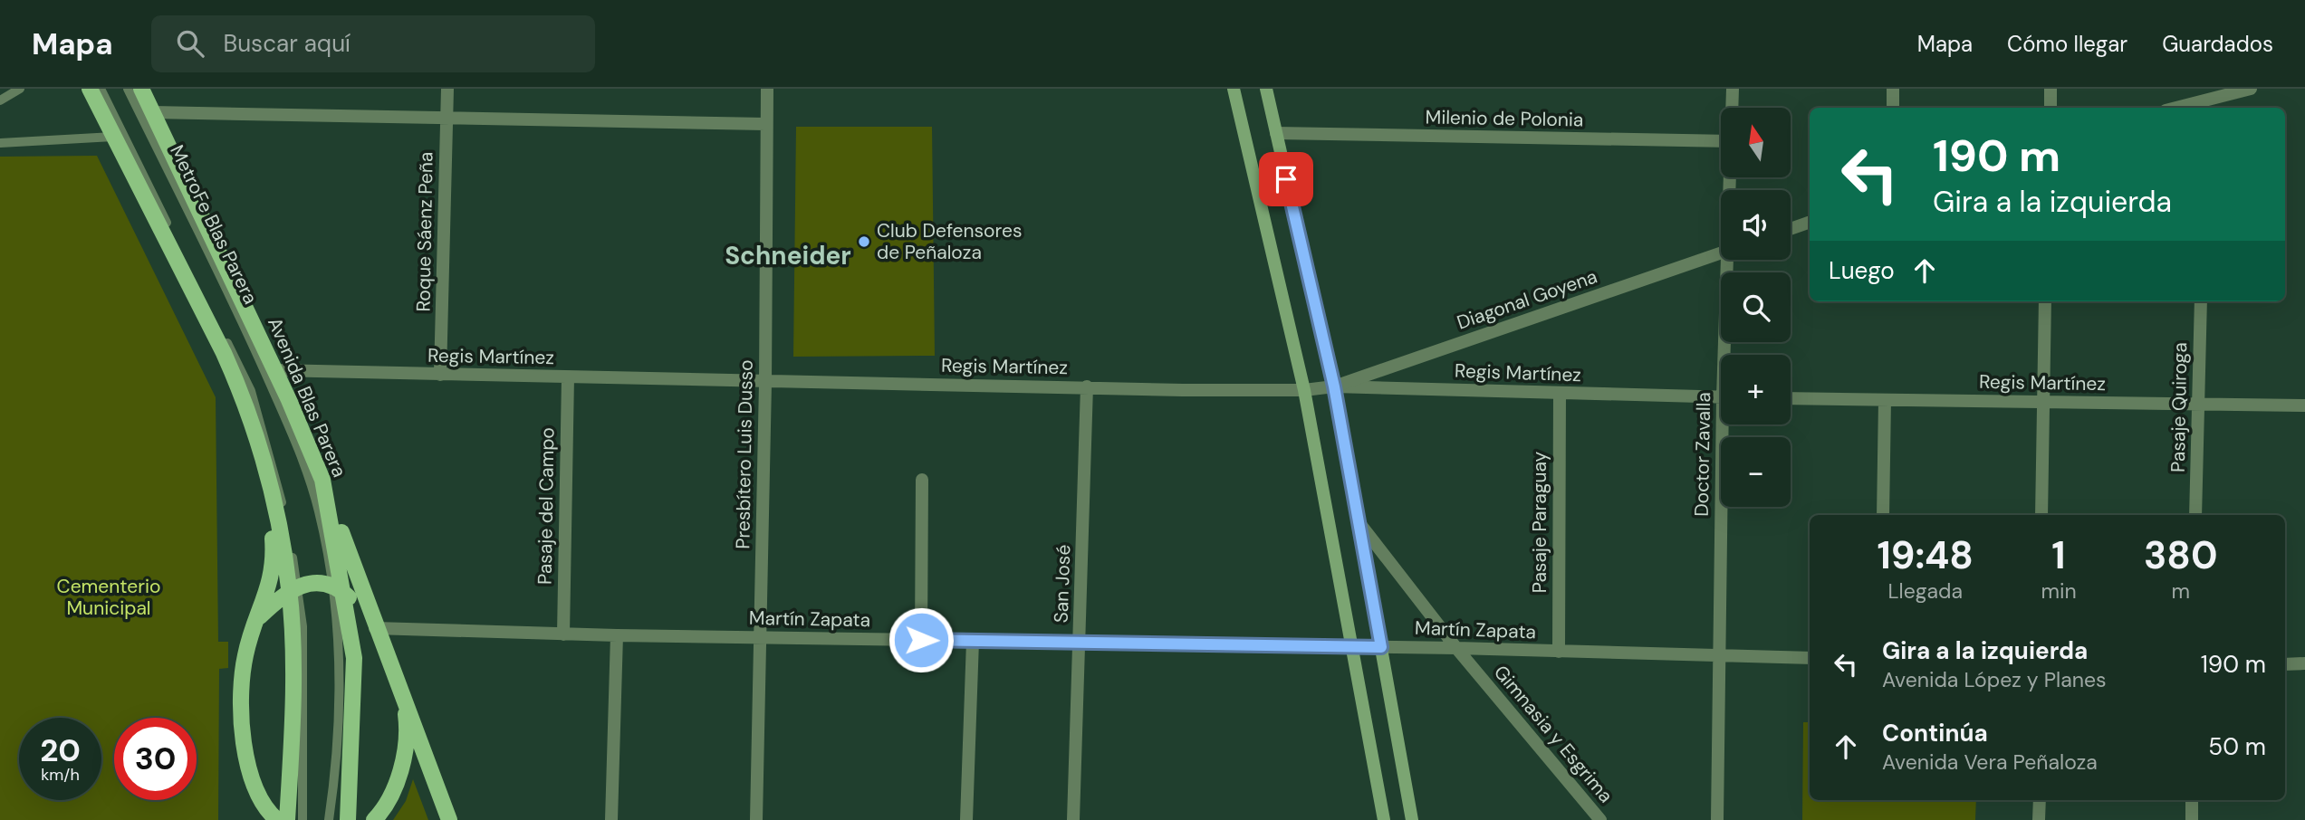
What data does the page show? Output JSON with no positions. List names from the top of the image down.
{
  "streets": {
    "main road": ["Avenida Blas Parera"],
    "street": [
      "Milenio de Polonia",
      "Roque Sáenz Peña",
      "Diagonal Goyena",
      "Regis Martínez",
      "Pasaje Quiroga",
      "Presbítero Luis Dusso",
      "Doctor Zavalla",
      "Pasaje del Campo",
      "Pasaje Paraguay",
      "San José",
      "Martín Zapata",
      "Gimnasia y Esgrima"
    ],
    "lane": ["MetroFe Blas Parera"]
  },
  "crossings": [
    ["MetroFe Blas Parera", "Avenida Blas Parera"],
    ["Roque Sáenz Peña", "Regis Martínez"],
    ["Diagonal Goyena", "Regis Martínez"],
    ["Regis Martínez", "Avenida Blas Parera"],
    ["Regis Martínez", "Pasaje Quiroga"],
    ["Regis Martínez", "Presbítero Luis Dusso"],
    ["Regis Martínez", "Pasaje del Campo"],
    ["Regis Martínez", "Pasaje Paraguay"],
    ["Regis Martínez", "San José"],
    ["Presbítero Luis Dusso", "Martín Zapata"],
    ["Doctor Zavalla", "Martín Zapata"],
    ["Pasaje del Campo", "Martín Zapata"],
    ["Pasaje Paraguay", "Martín Zapata"],
    ["San José", "Martín Zapata"],
    ["Martín Zapata", "Gimnasia y Esgrima"]
  ],
  "districts": ["Schneider"],
  "parks": ["Cementerio Municipal"],
  "places": ["Club Defensores de Peñaloza"],
  "north": "top",
  "page": {
    "header": "Mapa",
    "search": "Buscar aquí",
    "nav": ["Mapa", "Cómo llegar", "Guardados"],
    "map_buttons": ["+", "−"],
    "turn": ["190 m", "Gira a la izquierda"],
    "then": "Luego",
    "eta": [
      "19:48",
      "Llegada",
      "1",
      "min",
      "380",
      "m"
    ],
    "list": [
      {
        "name": "Gira a la izquierda",
        "note": "Avenida López y Planes",
        "value": "190 m"
      },
      {
        "name": "Continúa",
        "note": "Avenida Vera Peñaloza",
        "value": "50 m"
      }
    ],
    "speed": "20 km/h",
    "limit": "30"
  }
}
